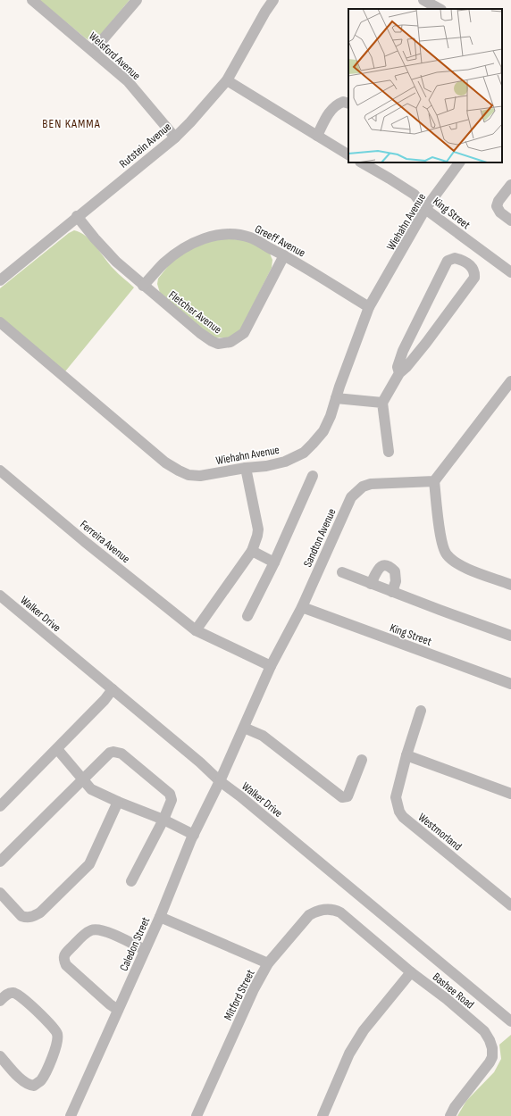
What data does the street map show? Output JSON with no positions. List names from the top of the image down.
{
  "streets": {
    "street": [
      "Welsford Avenue",
      "Rutstein Avenue",
      "King Street",
      "Wiehahn Avenue",
      "Greeff Avenue",
      "Fletcher Avenue",
      "Sandton Avenue",
      "Ferreira Avenue",
      "Walker Drive",
      "Westmorland",
      "Caledon Street",
      "Bashee Road",
      "Mitford Street"
    ]
  },
  "crossings": [
    ["Welsford Avenue", "Rutstein Avenue"],
    ["Rutstein Avenue", "Fletcher Avenue"],
    ["King Street", "Wiehahn Avenue"],
    ["King Street", "Sandton Avenue"],
    ["Wiehahn Avenue", "Greeff Avenue"],
    ["Greeff Avenue", "Fletcher Avenue"],
    ["Sandton Avenue", "Ferreira Avenue"],
    ["Sandton Avenue", "Walker Drive"],
    ["Sandton Avenue", "Caledon Street"],
    ["Walker Drive", "Caledon Street"],
    ["Bashee Road", "Mitford Street"]
  ],
  "districts": ["BEN KAMMA"]
}
